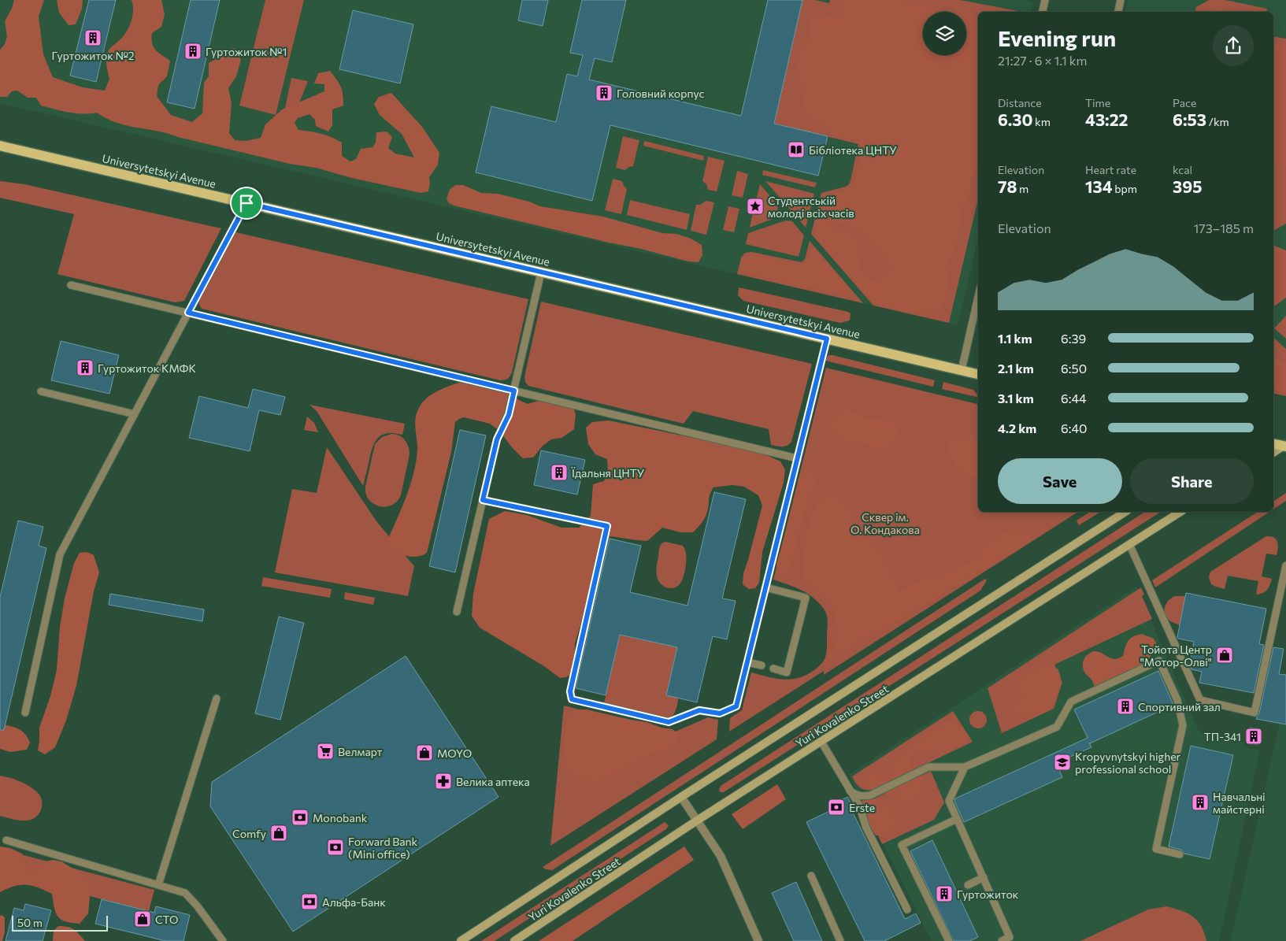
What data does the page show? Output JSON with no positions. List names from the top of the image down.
{
  "streets": {
    "main road": ["Universytetskyi Avenue", "Yuri Kovalenko Street"]
  },
  "parks": ["Сквер ім. О. Кондакова"],
  "places": {
    "building": [
      "Гуртожиток №2",
      "Гуртожиток №1",
      "Головний корпус",
      "Гуртожиток КМФК",
      "Їдальня ЦНТУ",
      "Спортивний зал",
      "ТП-341",
      "Навчальні майстерні",
      "Гуртожиток"
    ],
    "library": ["Бібліотека ЦНТУ"],
    "place": ["Студентській молоді всіх часів"],
    "shop": [
      "Тойота Центр \"Мотор-Олві\"",
      "MOYO",
      "Comfy",
      "СТО"
    ],
    "supermarket": ["Велмарт"],
    "school or university": ["Kropyvnytskyi higher professional school"],
    "pharmacy": ["Велика аптека"],
    "bank": [
      "Erste",
      "Monobank",
      "Forward Bank (Mini office)",
      "Альфа-Банк"
    ]
  },
  "scale_bar": "50 m",
  "page": {
    "heading": ["Evening run", "21:27 · 6 × 1.1 km"],
    "stats": [
      ["Distance", "6.30 km"],
      ["Time", "43:22"],
      ["Pace", "6:53 /km"],
      ["Elevation", "78 m"],
      ["Heart rate", "134 bpm"],
      ["kcal", "395"]
    ],
    "chart": ["Elevation", "173–185 m"],
    "list": [
      {
        "name": "1.1 km",
        "note": "6:39"
      },
      {
        "name": "2.1 km",
        "note": "6:50"
      },
      {
        "name": "3.1 km",
        "note": "6:44"
      },
      {
        "name": "4.2 km",
        "note": "6:40"
      }
    ],
    "buttons": ["Save", "Share"],
    "scale": "50 m"
  }
}
